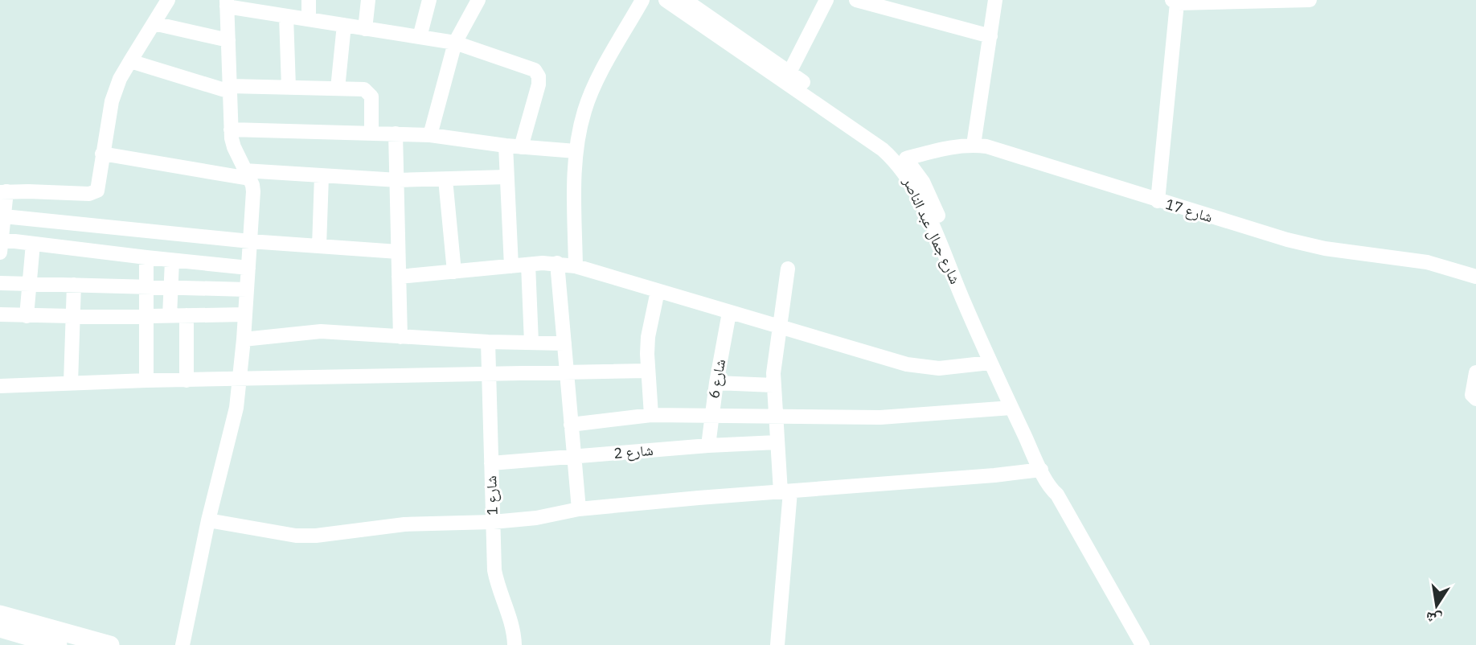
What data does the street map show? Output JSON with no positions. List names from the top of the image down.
{
  "streets": {
    "street": [
      "شارع 17",
      "شارع جمال عبد الناصر",
      "شارع 6",
      "شارع 2",
      "شارع 1"
    ]
  },
  "crossings": [
    ["شارع 17", "شارع جمال عبد الناصر"],
    ["شارع 6", "شارع 2"],
    ["شارع 2", "شارع 1"]
  ],
  "north": "bottom"
}
